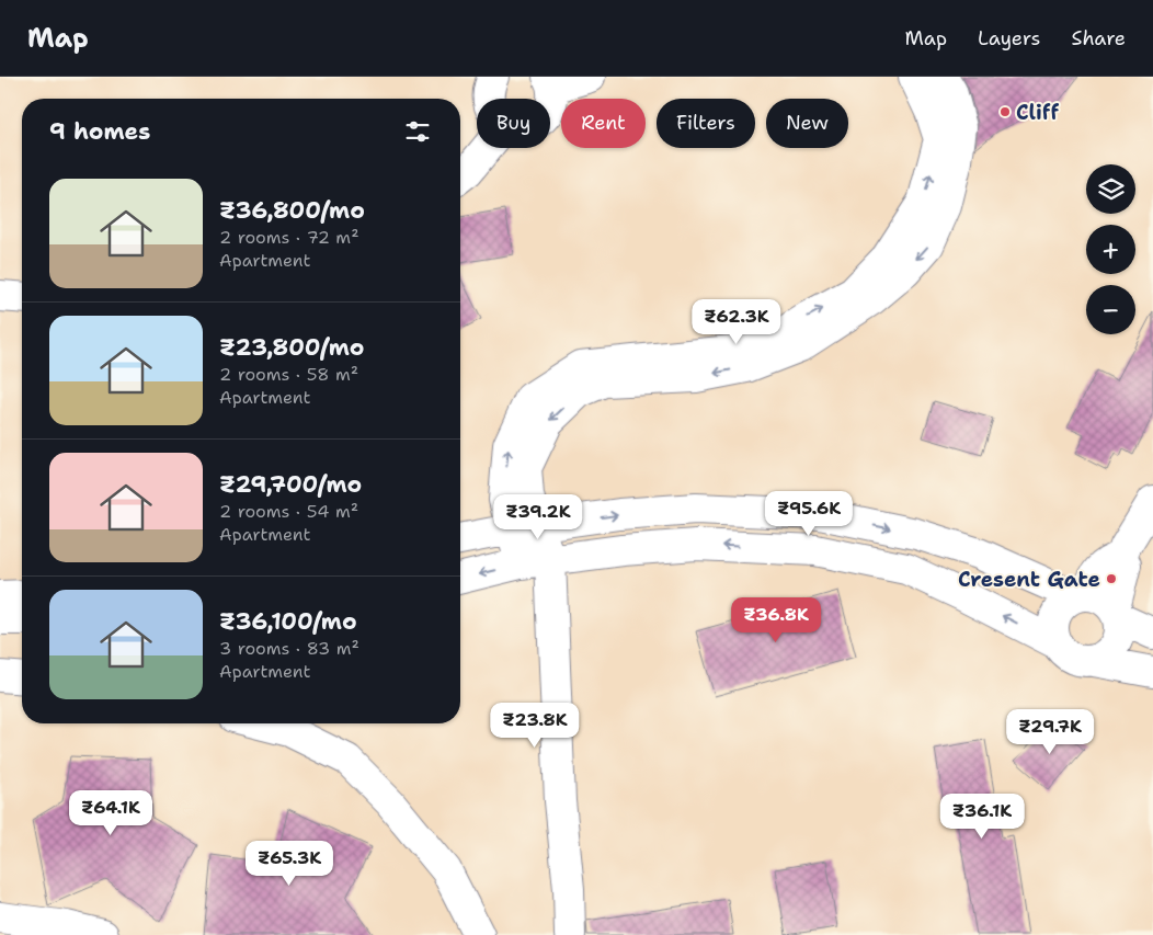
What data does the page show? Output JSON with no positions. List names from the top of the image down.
{
  "places": ["Cliff", "Cresent Gate"],
  "page": {
    "header": "Map",
    "nav": ["Map", "Layers", "Share"],
    "chip": [
      "Buy",
      "Rent",
      "Filters",
      "New"
    ],
    "heading": "9 homes",
    "map_buttons": ["+", "−"],
    "list": [
      {
        "name": "₹36,800/mo",
        "note": "2 rooms · 72 m² · Apartment"
      },
      {
        "name": "₹23,800/mo",
        "note": "2 rooms · 58 m² · Apartment"
      },
      {
        "name": "₹29,700/mo",
        "note": "2 rooms · 54 m² · Apartment"
      },
      {
        "name": "₹36,100/mo",
        "note": "3 rooms · 83 m² · Apartment"
      }
    ],
    "price": [
      "₹62.3K",
      "₹95.6K",
      "₹39.2K",
      "₹36.8K",
      "₹23.8K",
      "₹29.7K",
      "₹64.1K",
      "₹36.1K",
      "₹65.3K"
    ]
  }
}
